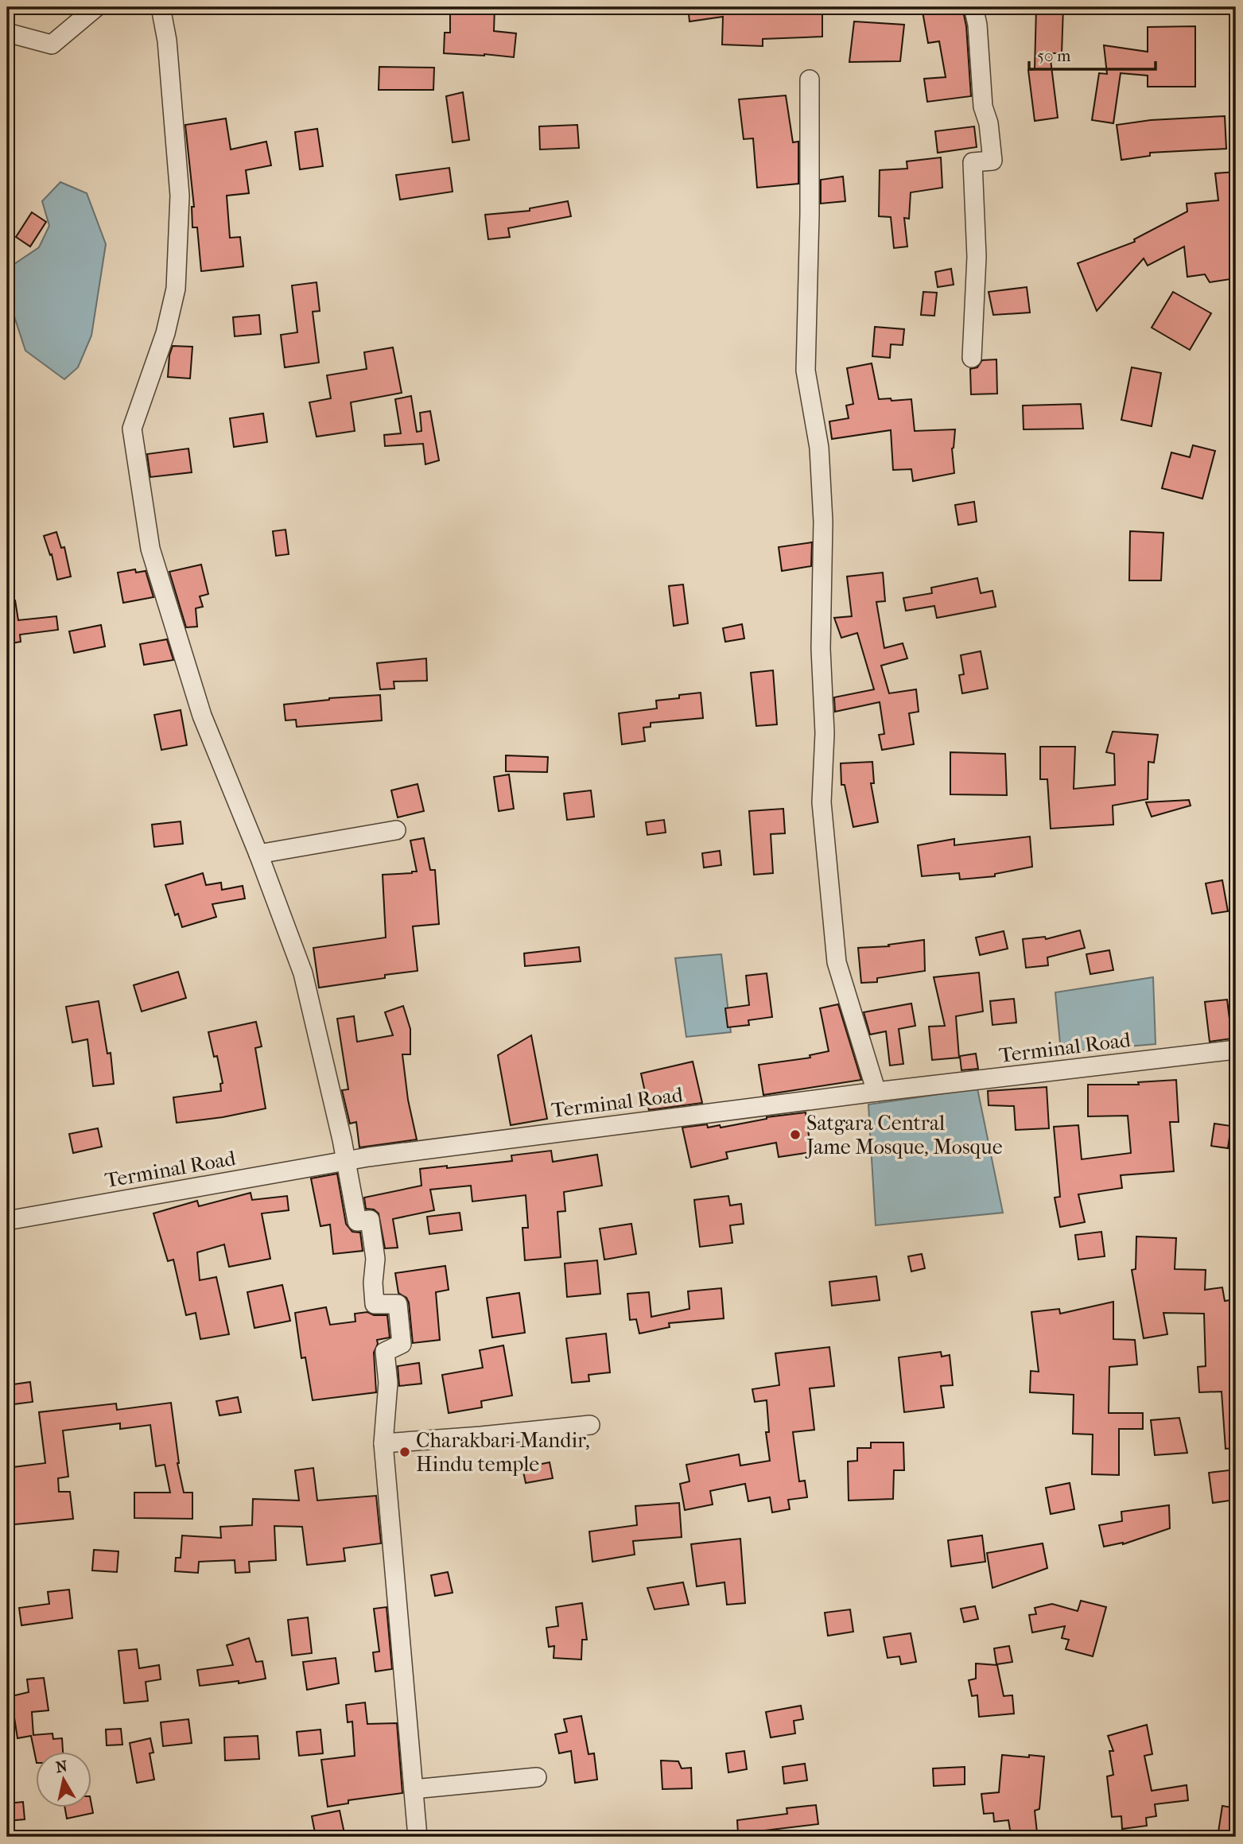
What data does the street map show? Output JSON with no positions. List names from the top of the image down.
{
  "streets": {
    "street": ["Terminal Road"]
  },
  "places": ["Satgara Central Jame Mosque, Mosque", "Charakbari Mandir, Hindu temple"],
  "scale_bar": "50 m",
  "north": "top"
}
